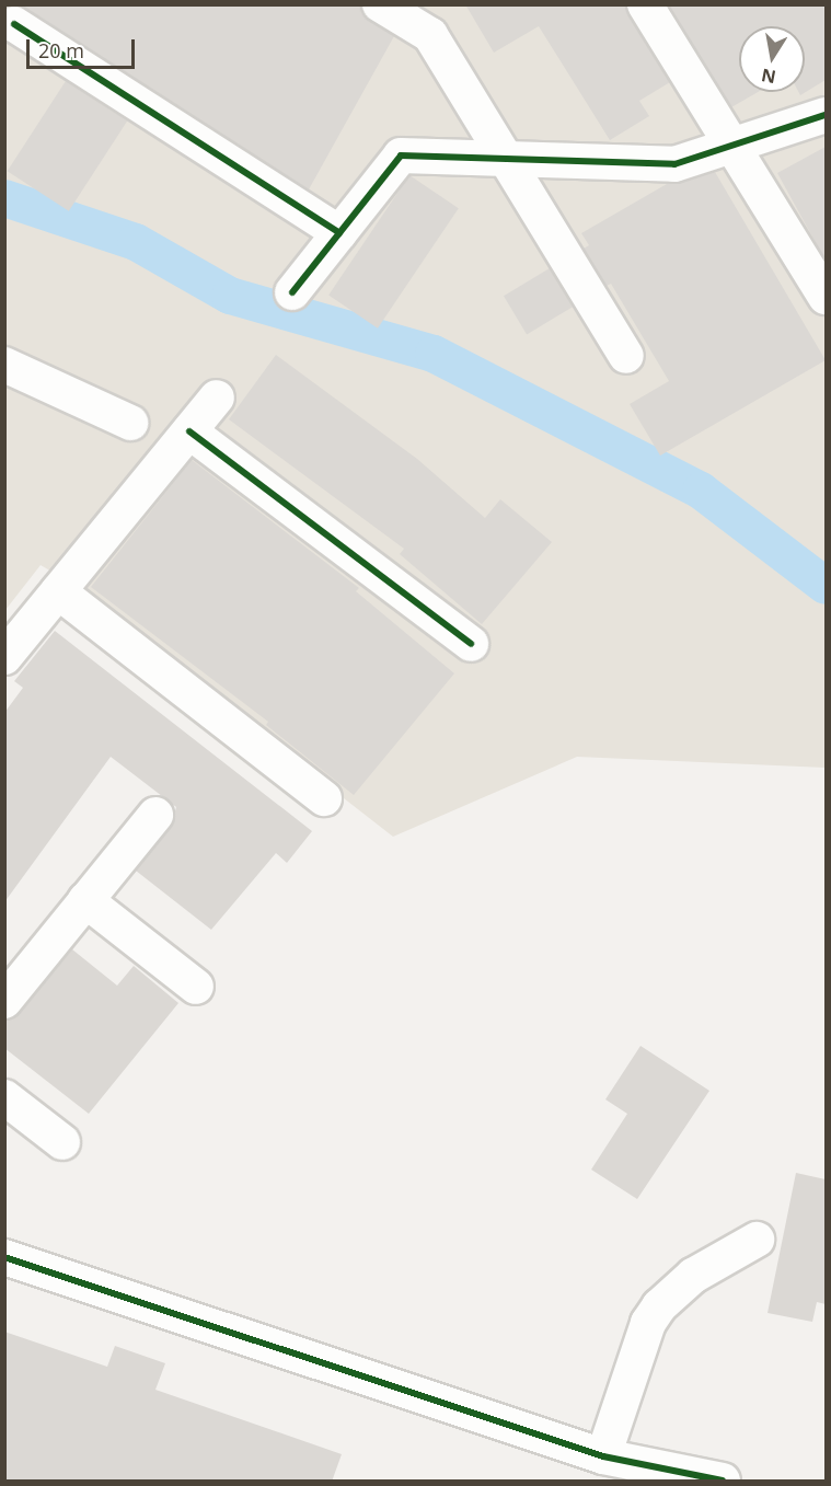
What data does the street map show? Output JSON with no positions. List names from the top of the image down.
{
  "scale_bar": "20 m",
  "north": "bottom"
}
